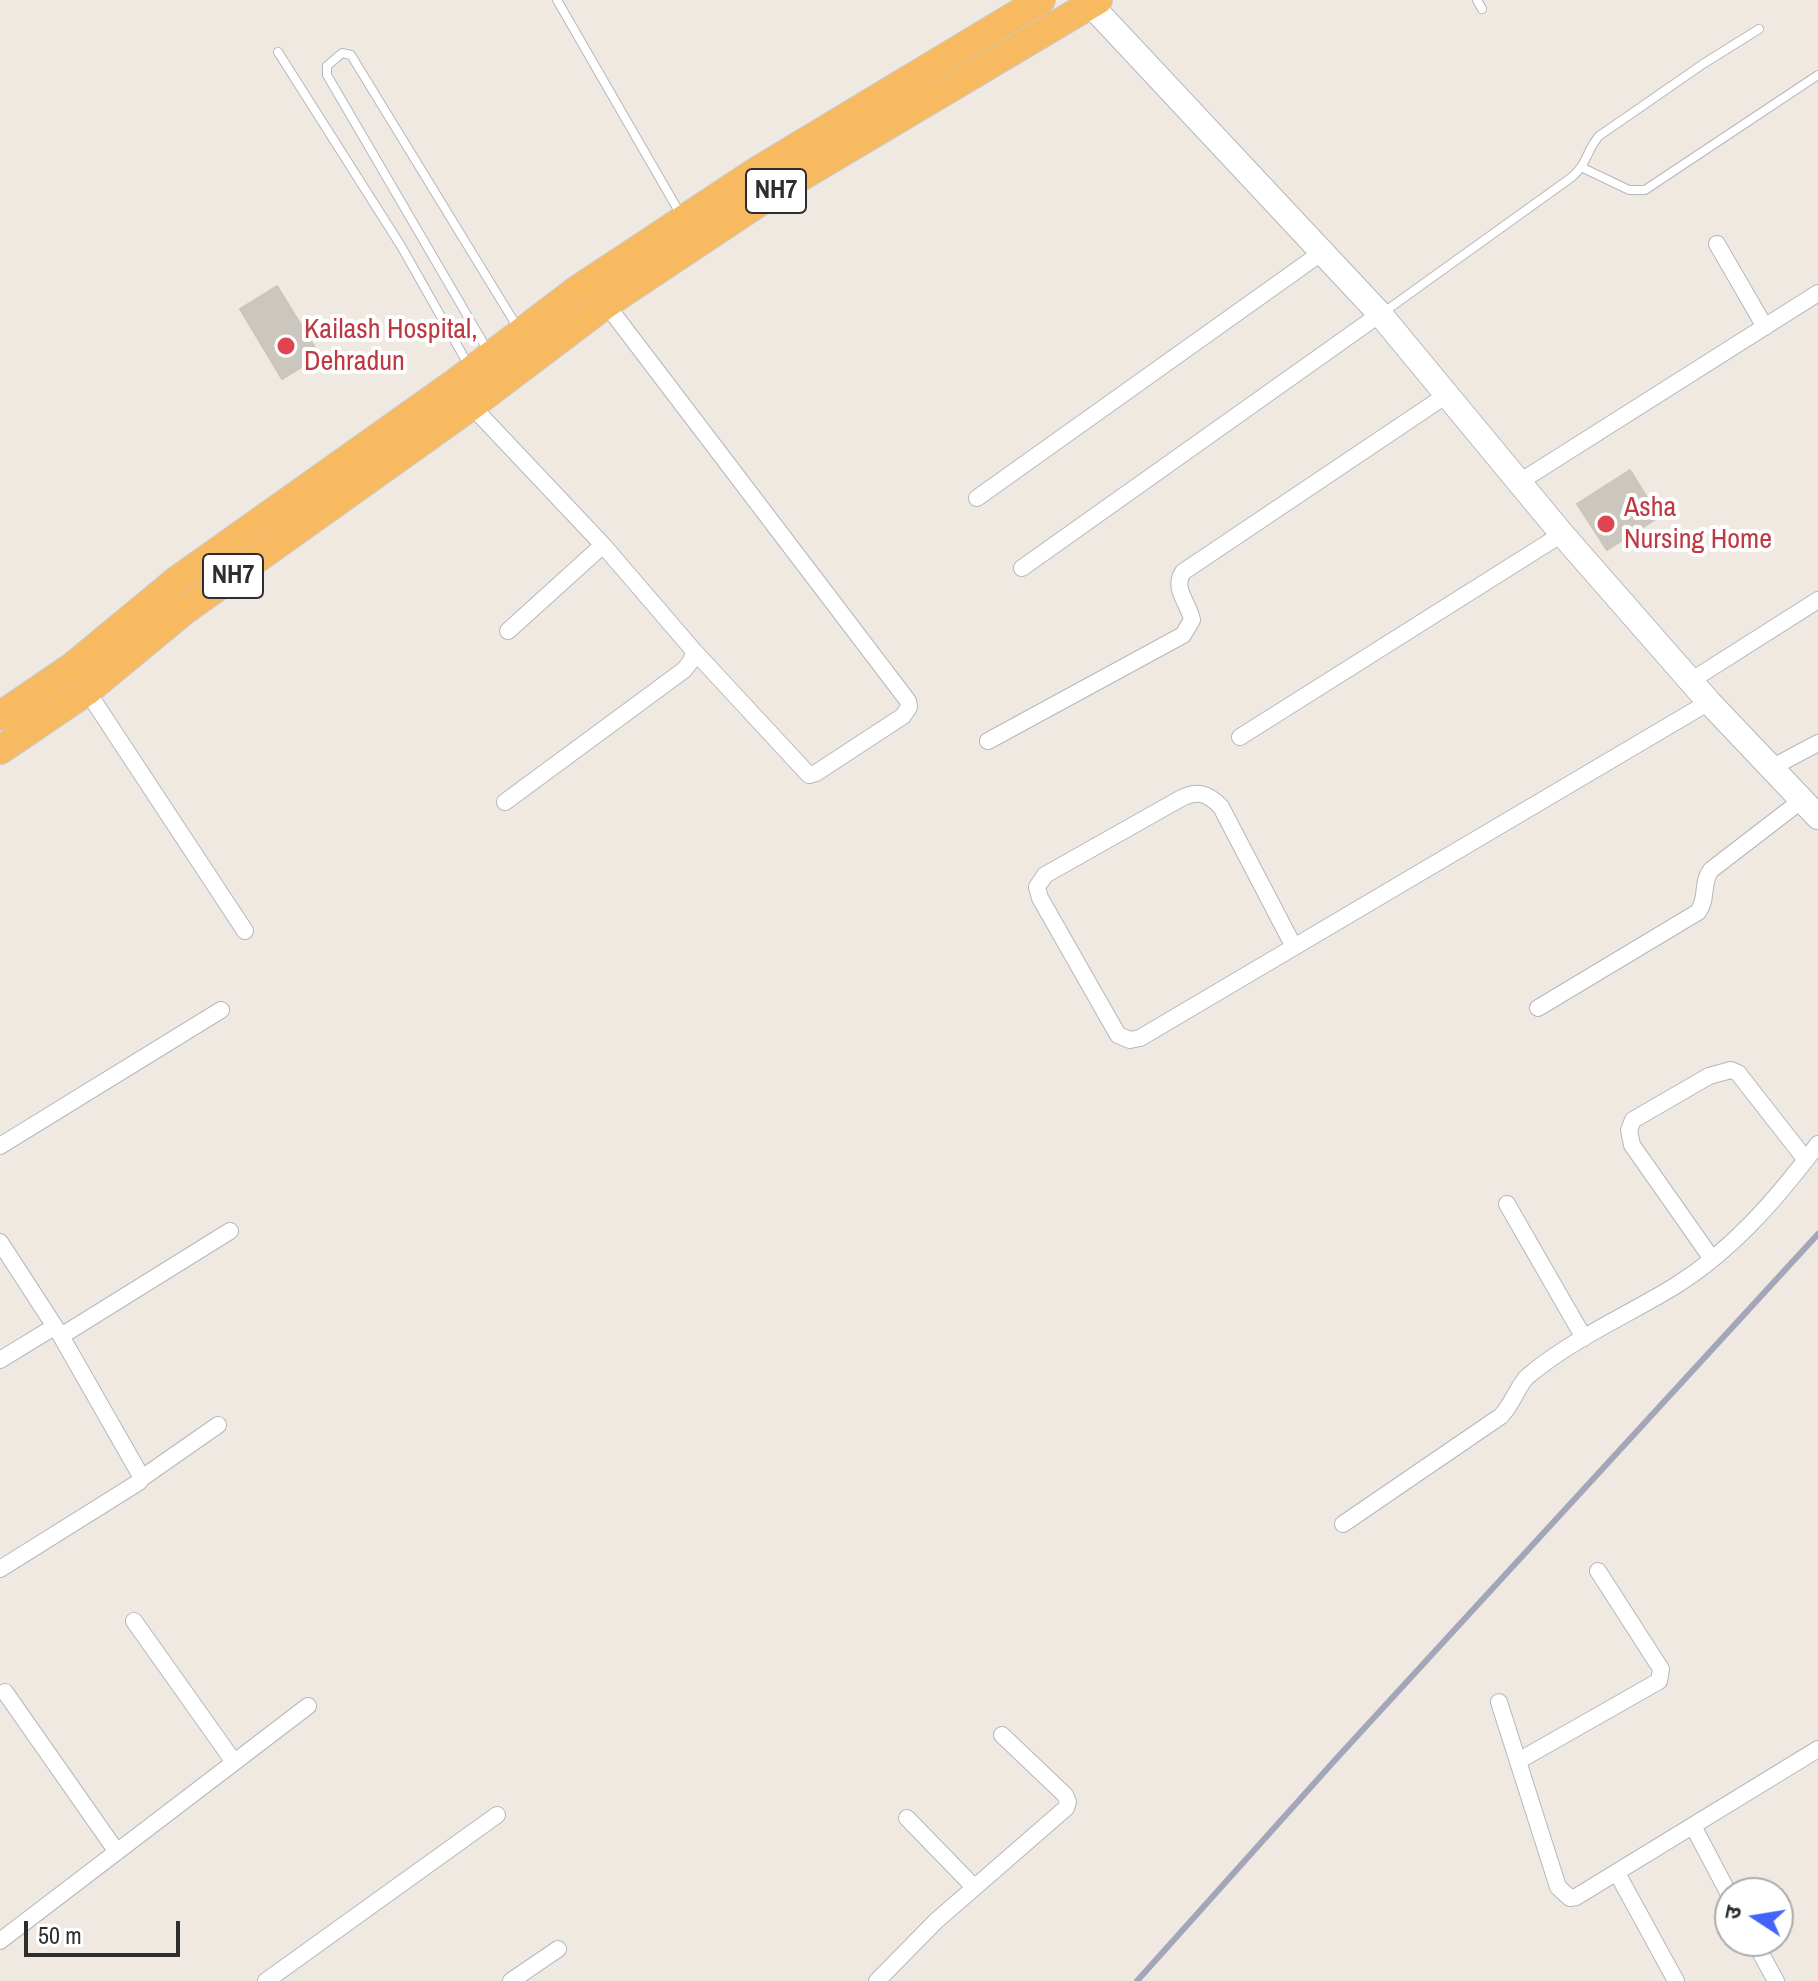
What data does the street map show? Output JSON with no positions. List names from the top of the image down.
{
  "streets": {
    "highway": ["NH7"]
  },
  "places": ["Kailash Hospital, Dehradun", "Asha Nursing Home"],
  "scale_bar": "50 m",
  "north": "left"
}
